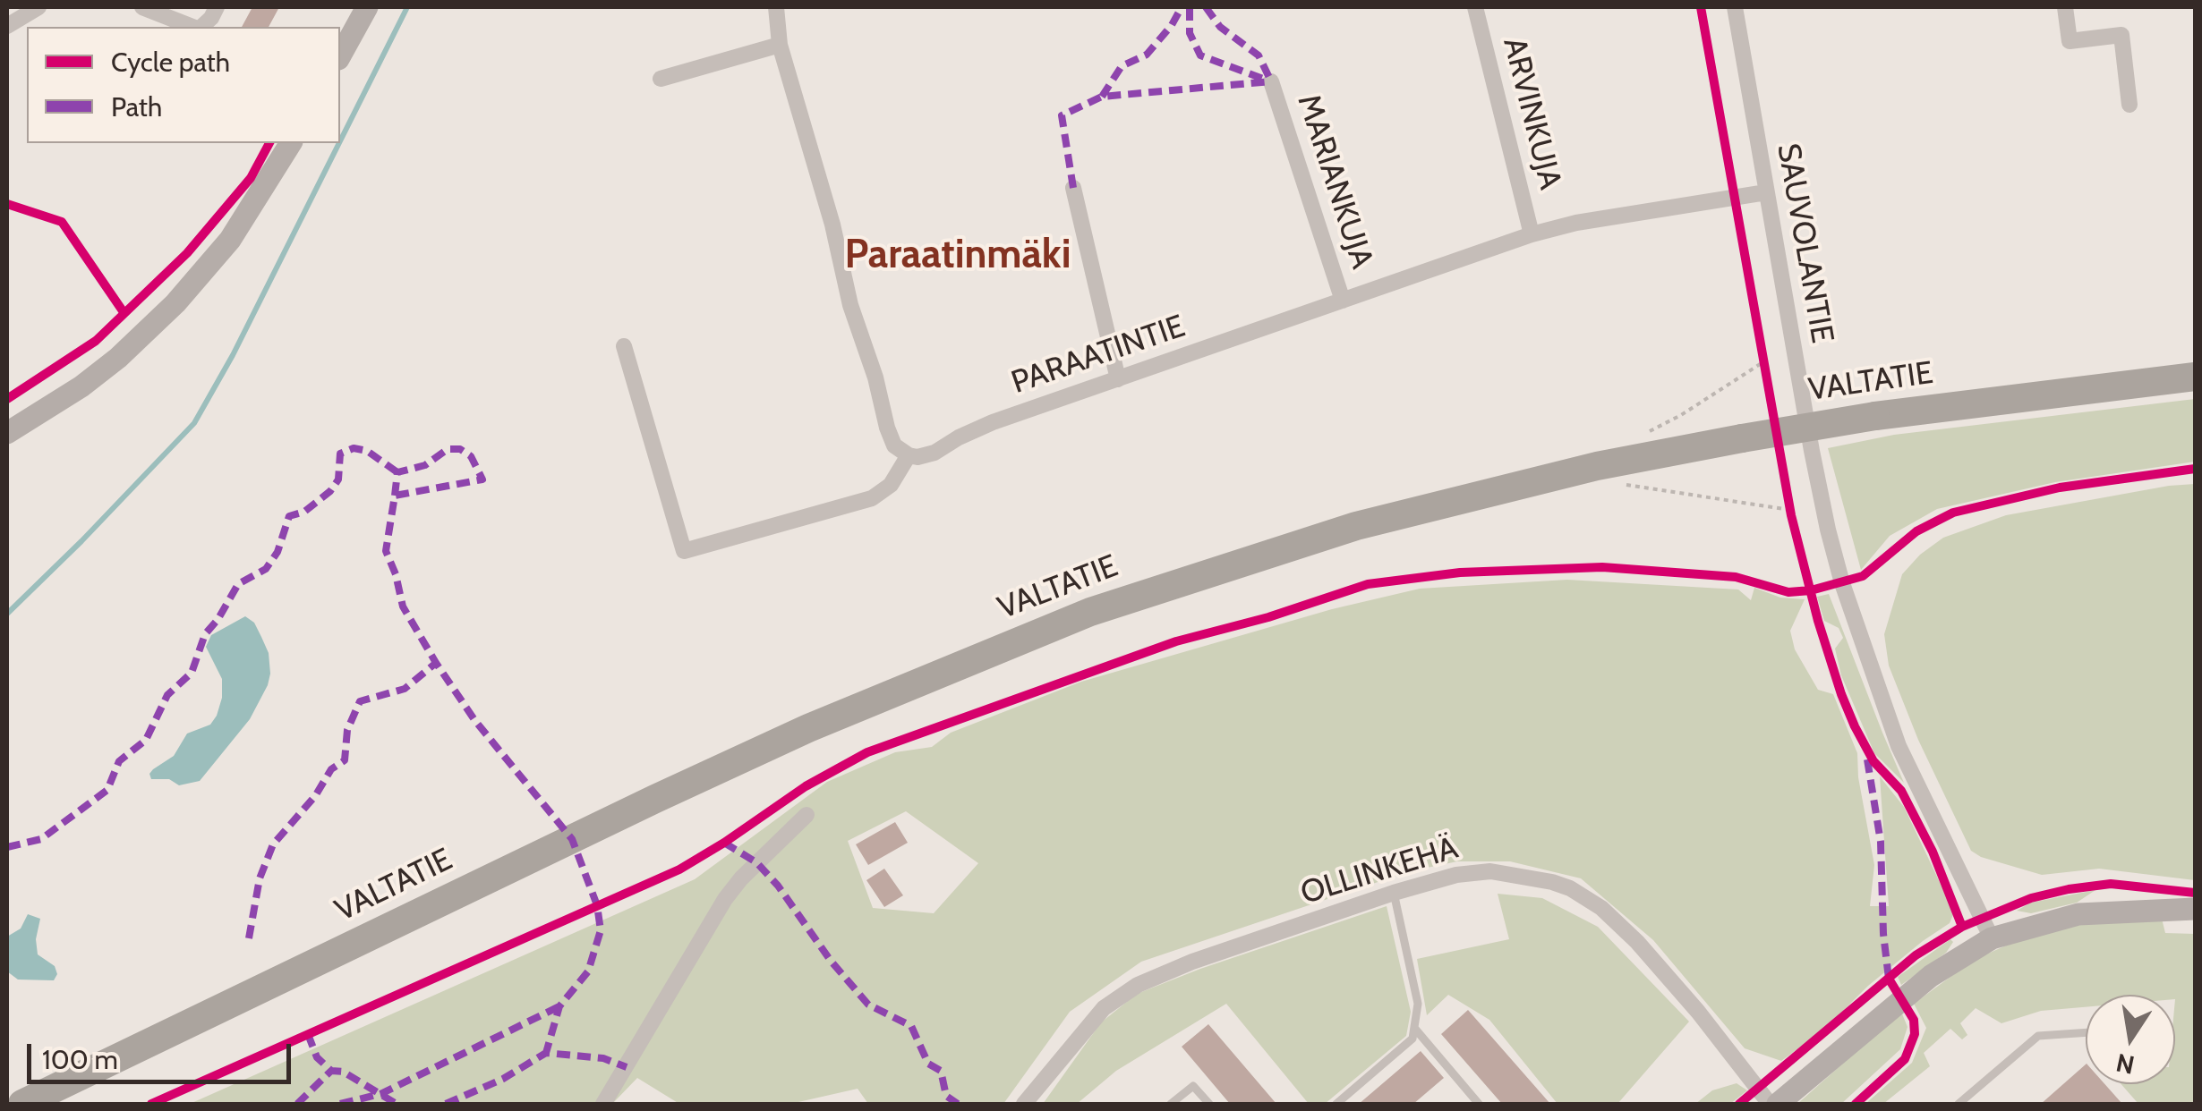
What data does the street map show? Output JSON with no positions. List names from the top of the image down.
{
  "streets": {
    "highway": ["VALTATIE"],
    "street": [
      "ARVINKUJA",
      "MARIANKUJA",
      "SAUVOLANTIE",
      "PARAATINTIE",
      "OLLINKEHÄ"
    ]
  },
  "crossings": [
    ["ARVINKUJA", "PARAATINTIE"],
    ["MARIANKUJA", "PARAATINTIE"],
    ["SAUVOLANTIE", "PARAATINTIE"]
  ],
  "districts": ["Paraatinmäki"],
  "legend": ["Cycle path", "Path"],
  "scale_bar": "100 m",
  "north": "bottom"
}
